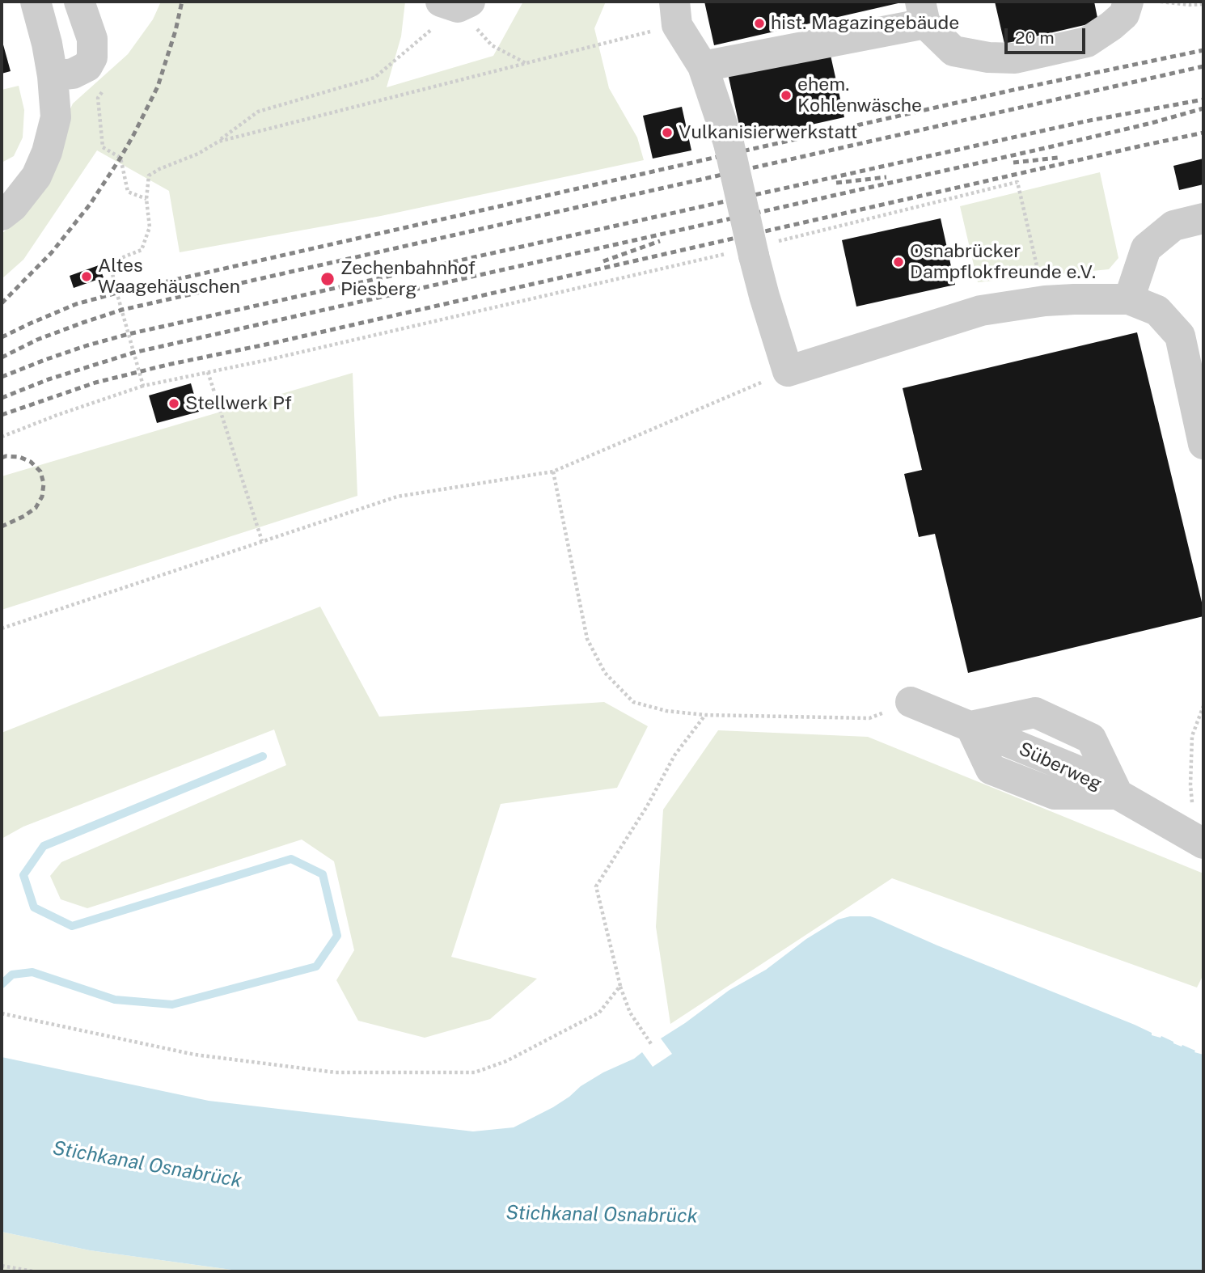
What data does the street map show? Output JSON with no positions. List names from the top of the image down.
{
  "streets": {
    "street": ["Süberweg"]
  },
  "water": ["Stichkanal Osnabrück"],
  "places": [
    "hist. Magazingebäude",
    "ehem. Kohlenwäsche",
    "Vulkanisierwerkstatt",
    "Osnabrücker Dampflokfreunde e.V.",
    "Altes Waagehäuschen",
    "Zechenbahnhof Piesberg",
    "Stellwerk Pf"
  ],
  "scale_bar": "20 m"
}
